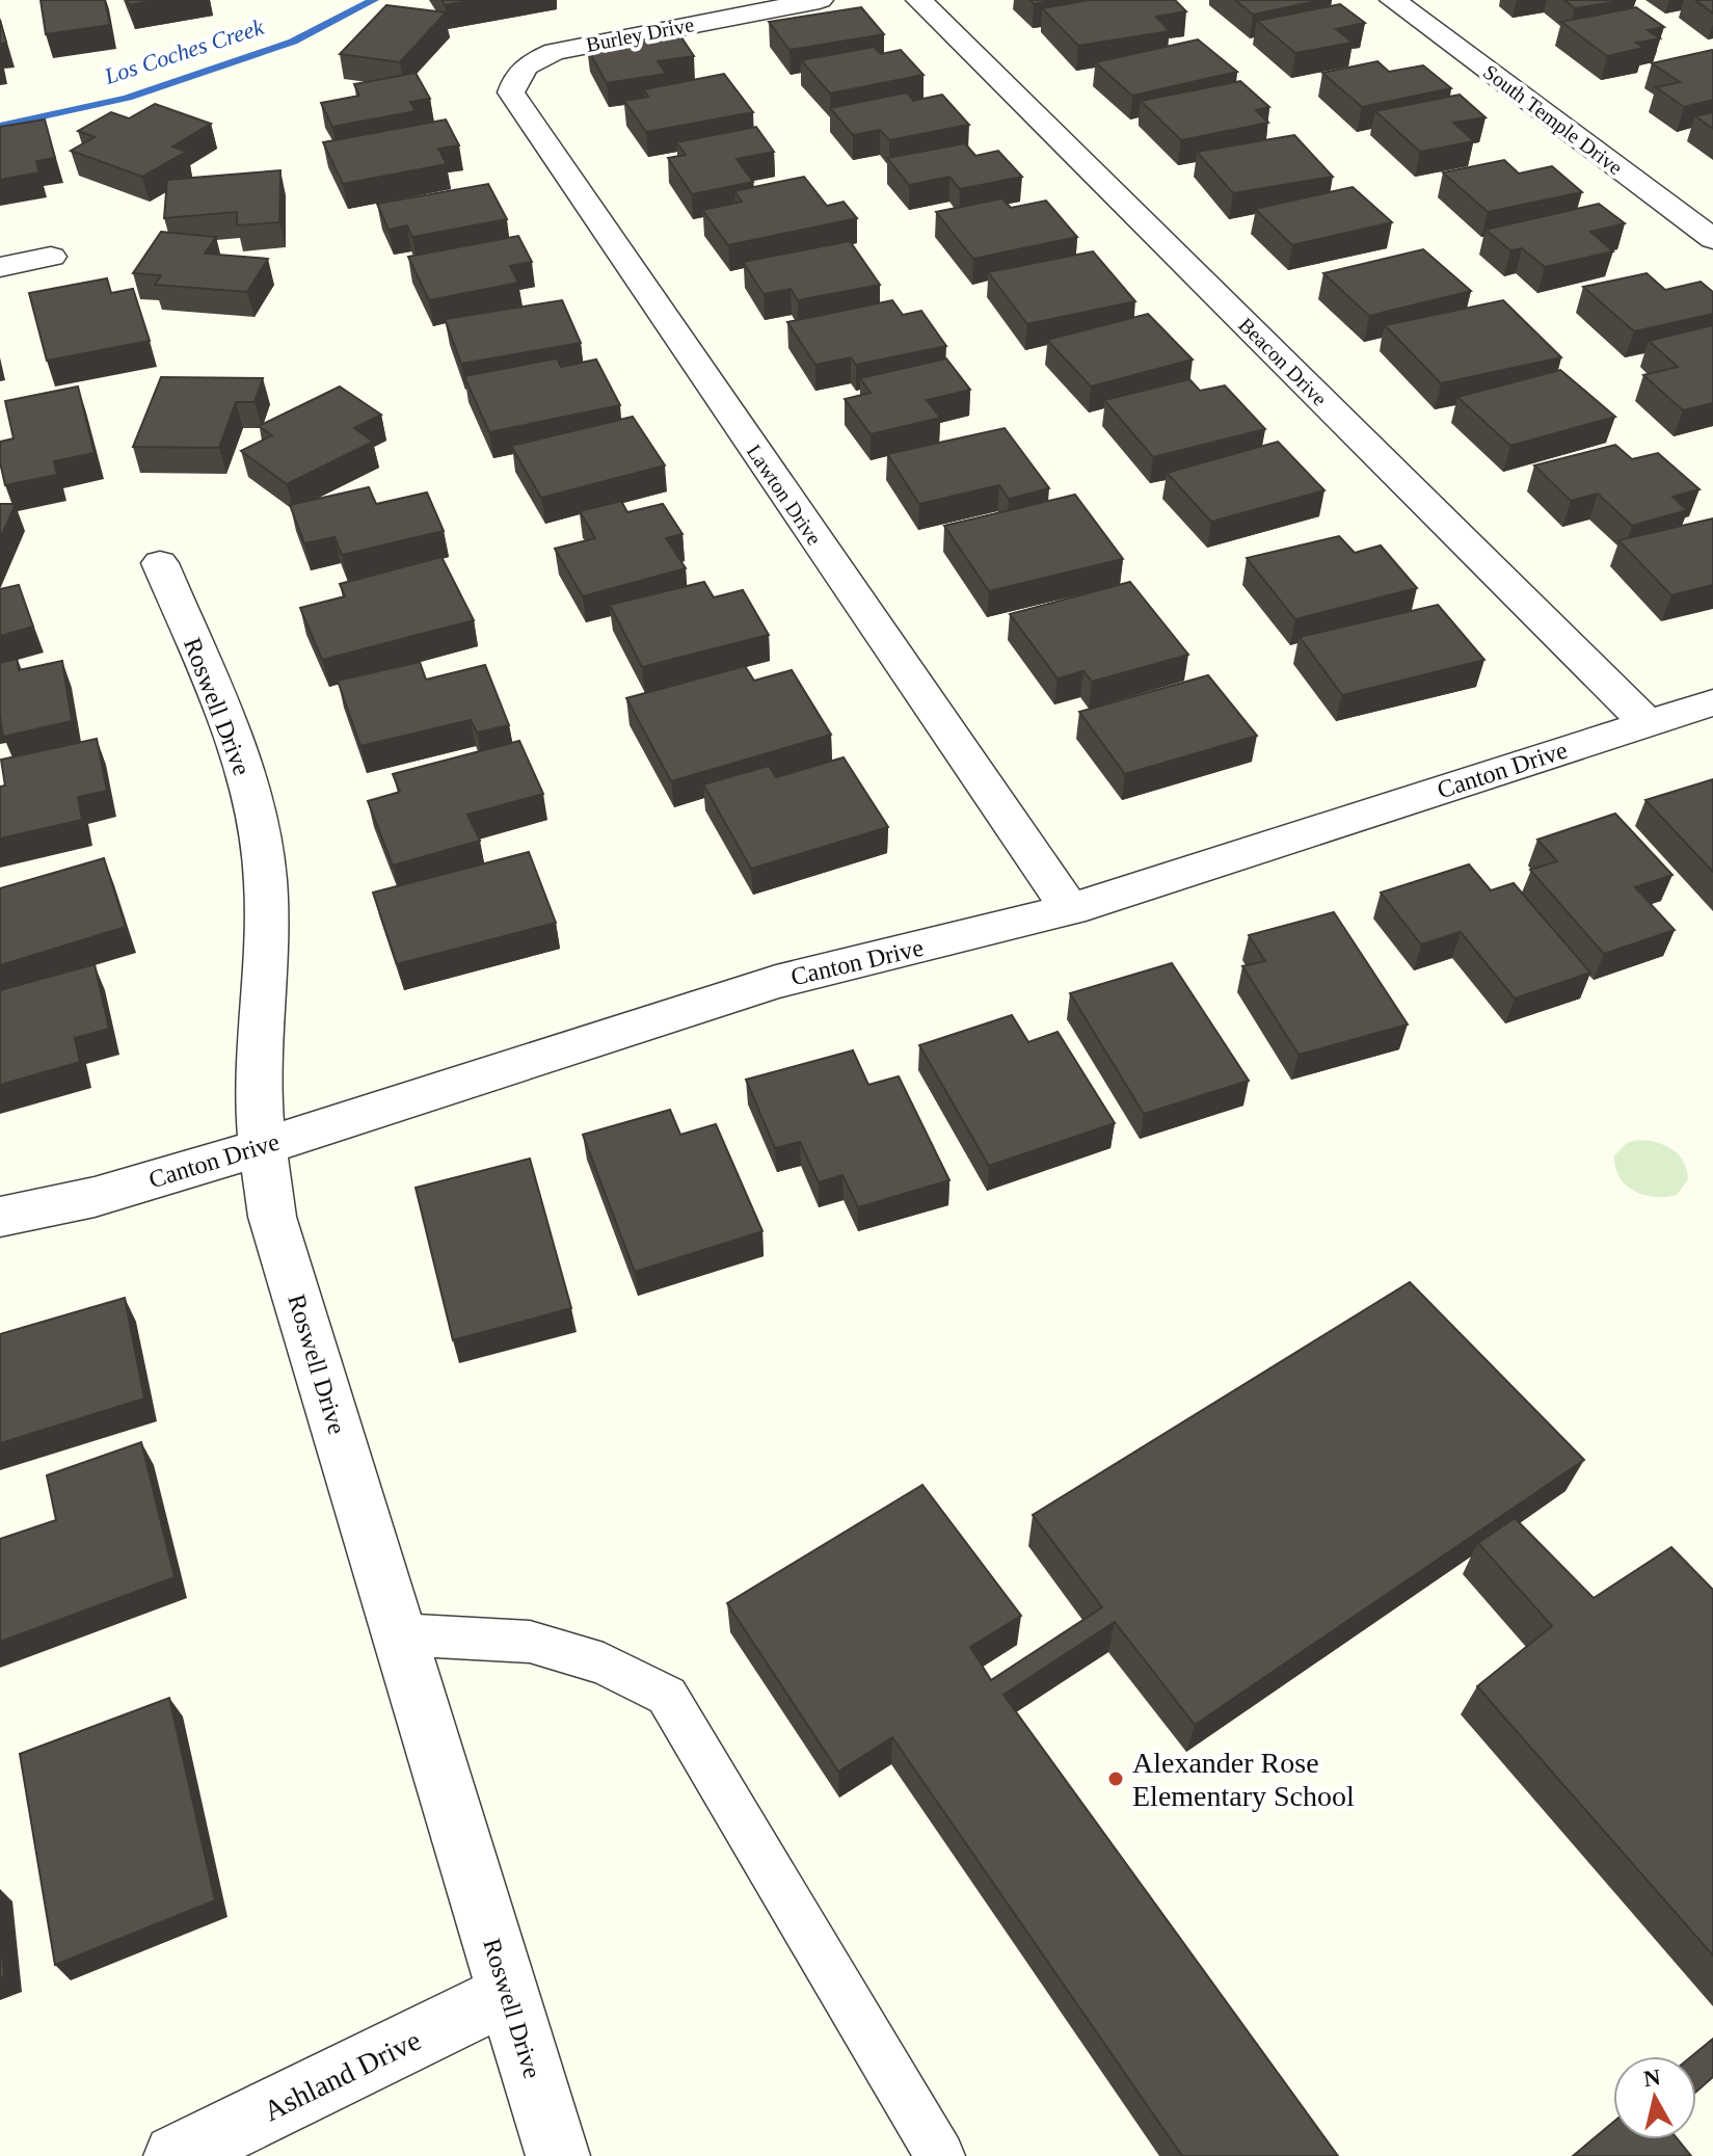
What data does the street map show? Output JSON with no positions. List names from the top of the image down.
{
  "streets": {
    "street": [
      "Burley Drive",
      "South Temple Drive",
      "Beacon Drive",
      "Lawton Drive",
      "Roswell Drive",
      "Canton Drive",
      "Ashland Drive"
    ]
  },
  "crossings": [
    ["Burley Drive", "Lawton Drive"],
    ["Beacon Drive", "Canton Drive"],
    ["Lawton Drive", "Canton Drive"],
    ["Roswell Drive", "Canton Drive"],
    ["Roswell Drive", "Ashland Drive"]
  ],
  "water": ["Los Coches Creek"],
  "places": ["Alexander Rose Elementary School"],
  "north": "top"
}
